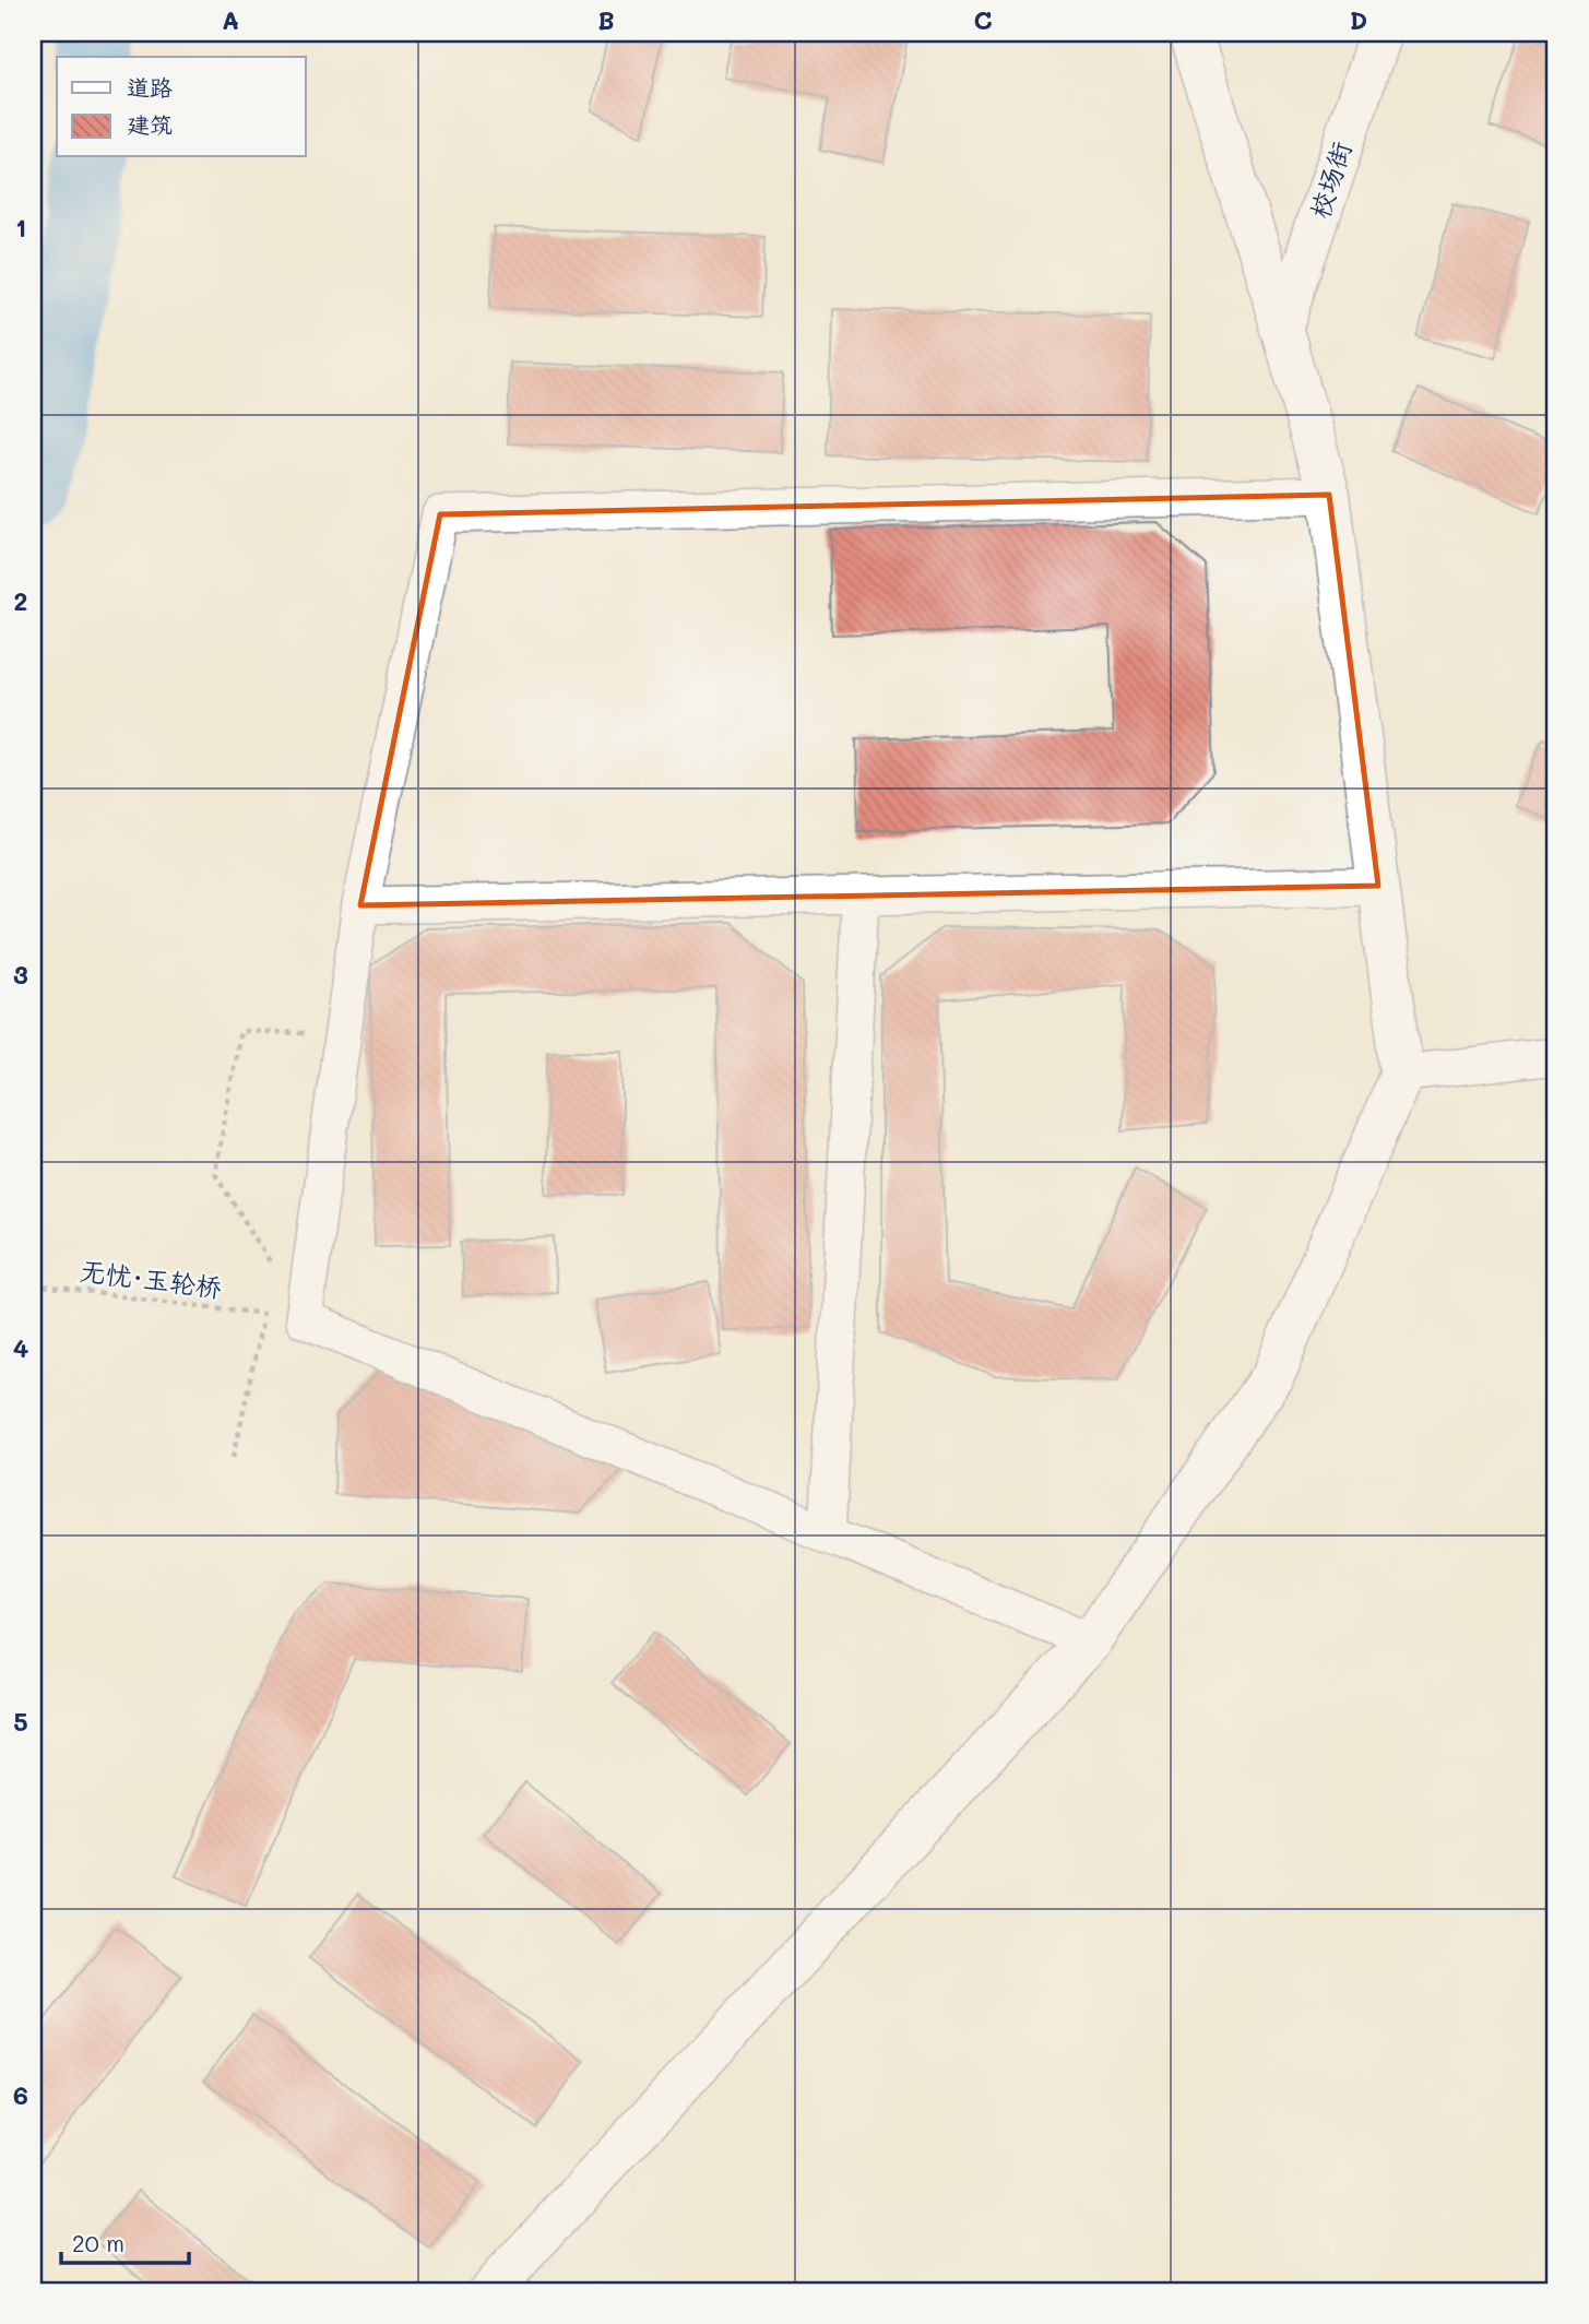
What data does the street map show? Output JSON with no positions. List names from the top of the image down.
{
  "streets": {
    "street": ["校场街"],
    "path": ["无忧·玉轮桥"]
  },
  "legend": ["道路", "建筑"],
  "scale_bar": "20 m",
  "grid": {
    "columns": [
      "A",
      "B",
      "C",
      "D"
    ],
    "rows": [
      "1",
      "2",
      "3",
      "4",
      "5",
      "6"
    ]
  }
}
